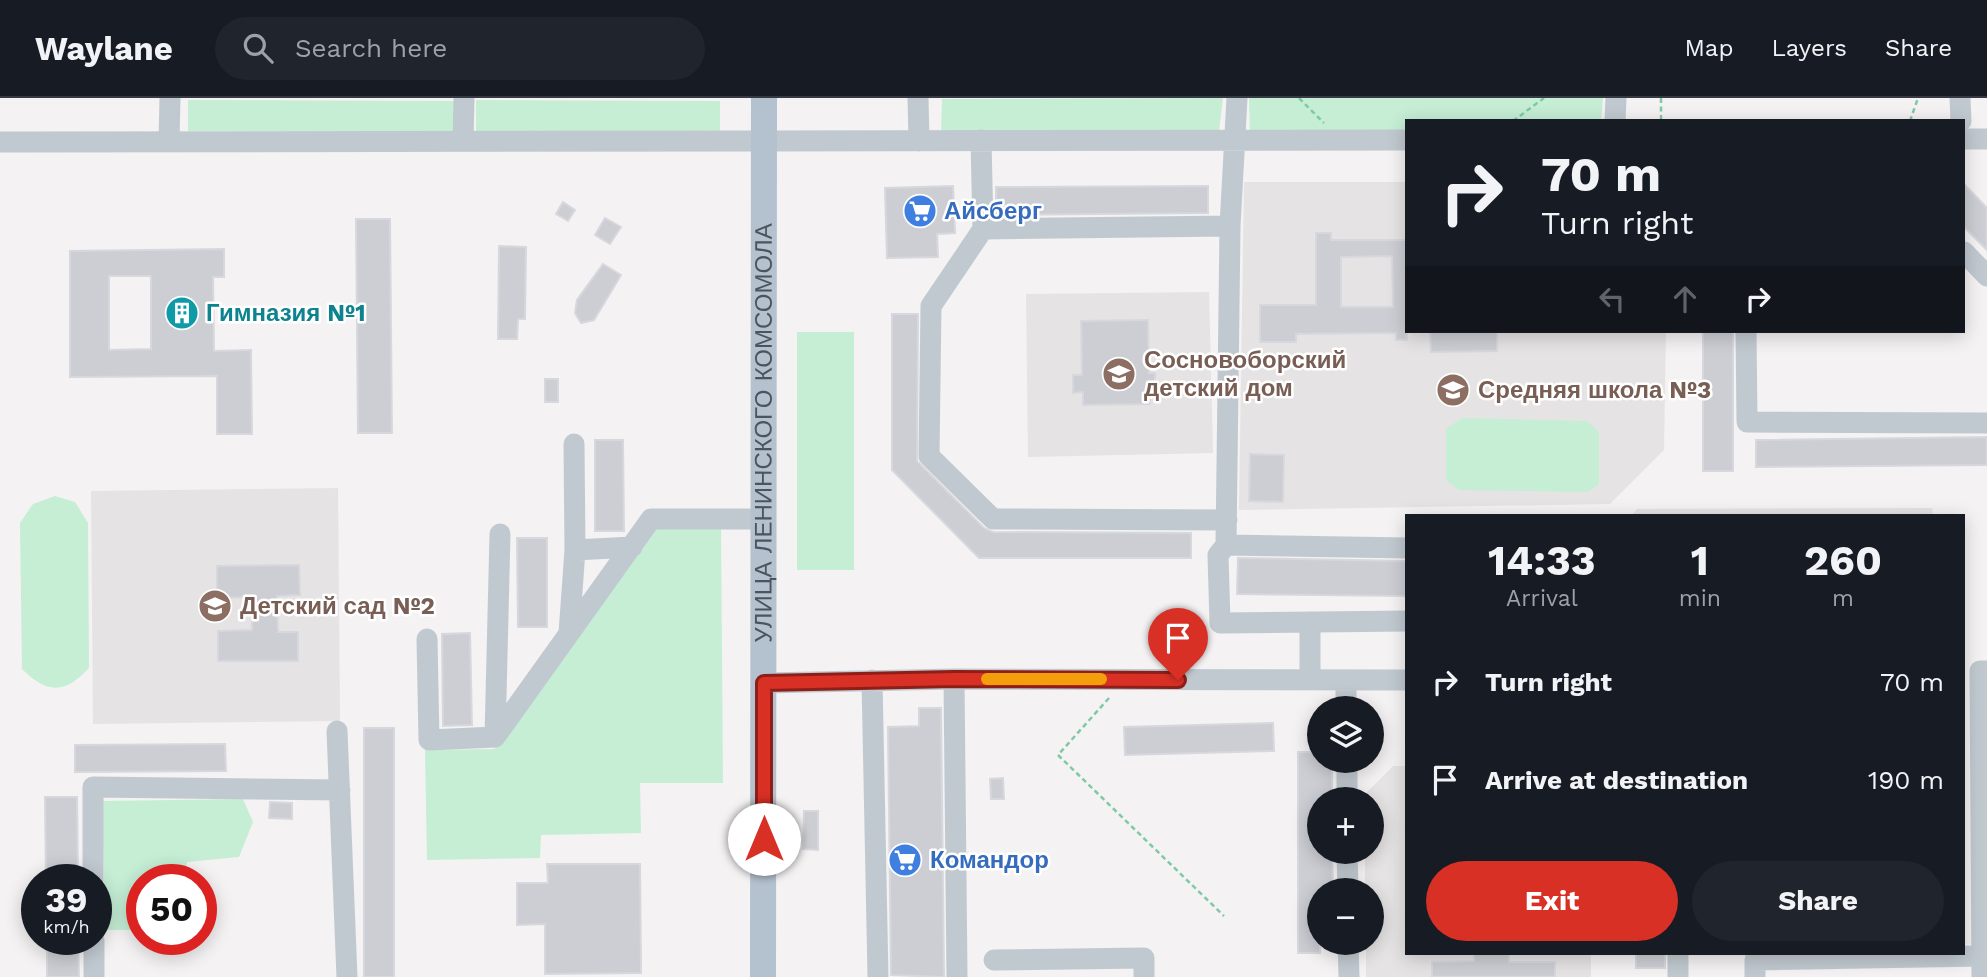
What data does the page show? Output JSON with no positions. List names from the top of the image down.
{
  "streets": {
    "main road": ["УЛИЦА ЛЕНИНСКОГО КОМСОМОЛА"]
  },
  "places": {
    "supermarket": ["Айсберг", "Командор"],
    "building": ["Гимназия №1"],
    "school or university": ["Сосновоборский детский дом", "Средняя школа №3", "Детский сад №2"]
  },
  "page": {
    "header": "Waylane",
    "search": "Search here",
    "nav": ["Map", "Layers", "Share"],
    "turn": ["70 m", "Turn right"],
    "eta": [
      "14:33",
      "Arrival",
      "1",
      "min",
      "260",
      "m"
    ],
    "list": [
      {
        "name": "Turn right",
        "value": "70 m"
      },
      {
        "name": "Arrive at destination",
        "value": "190 m"
      }
    ],
    "map_buttons": ["+", "−"],
    "buttons": ["Exit", "Share"],
    "speed": "39 km/h",
    "limit": "50"
  }
}
